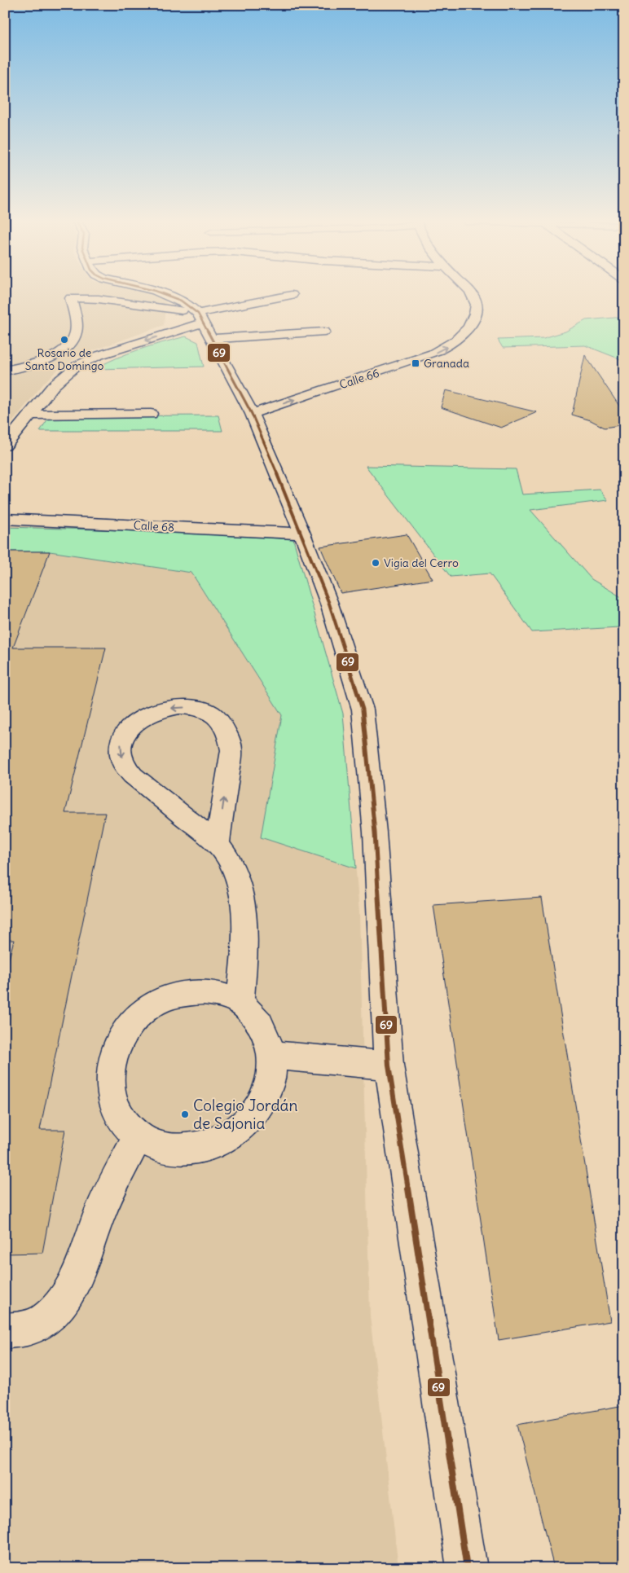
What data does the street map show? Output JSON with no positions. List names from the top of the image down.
{
  "streets": {
    "street": ["Calle 66", "Calle 68"]
  },
  "places": {
    "other": ["Rosario de Santo Domingo", "Vigia del Cerro", "Colegio Jordán de Sajonia"],
    "transit": ["Granada"]
  },
  "lines": ["transit line 69"]
}
